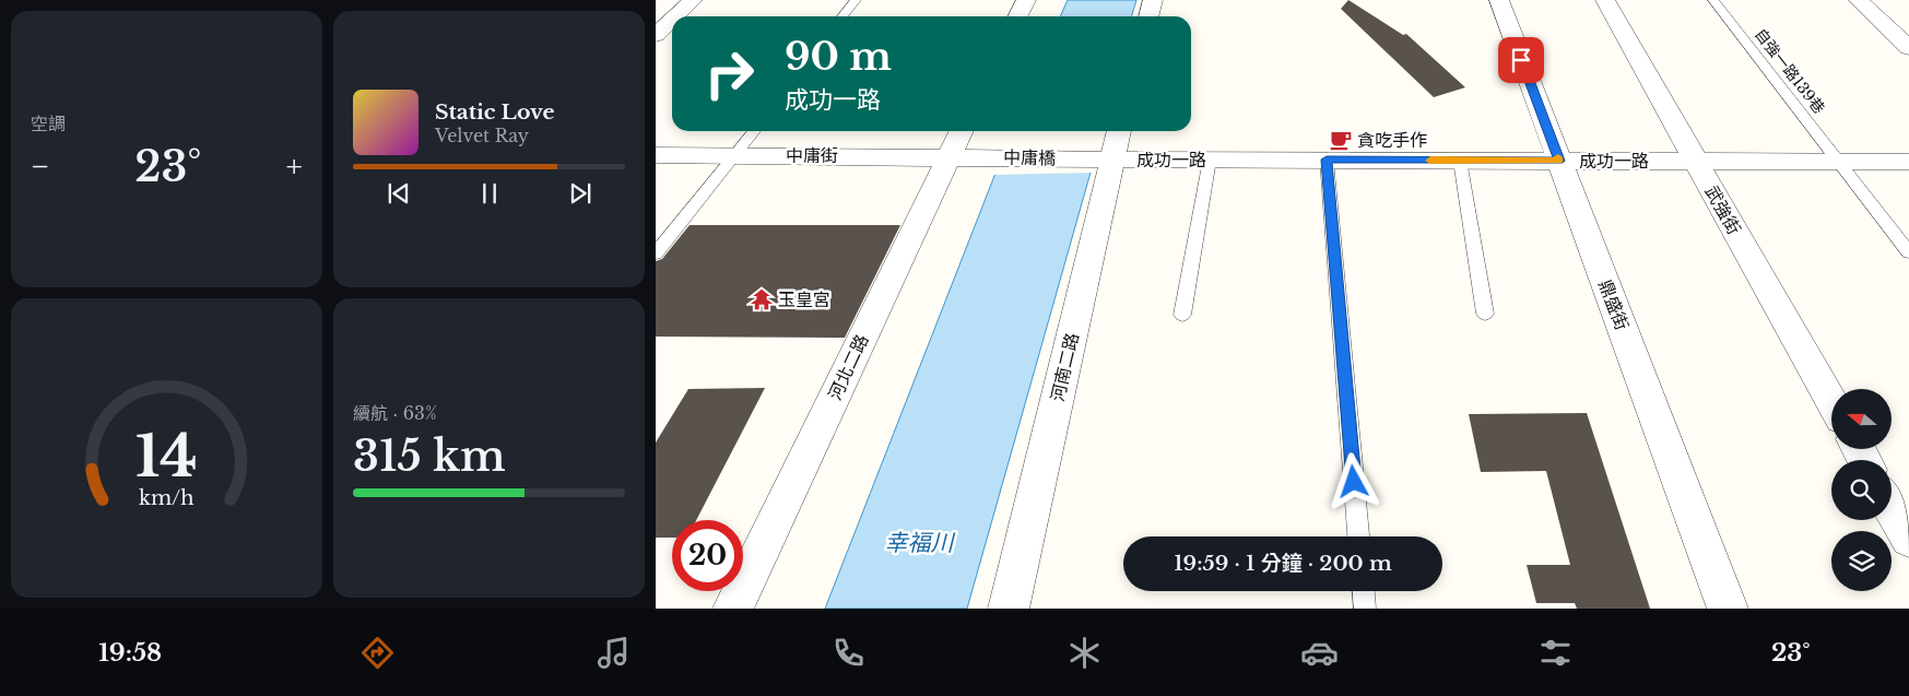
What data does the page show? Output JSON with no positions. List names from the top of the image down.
{
  "streets": {
    "street": [
      "中庸街",
      "中庸橋",
      "成功一路",
      "武強街",
      "鼎盛街",
      "河北二路",
      "河南二路"
    ],
    "lane": ["自強一路139巷"]
  },
  "crossings": [
    ["自強一路139巷", "成功一路"],
    ["中庸街", "中庸橋"],
    ["中庸街", "河北二路"],
    ["中庸橋", "成功一路"],
    ["中庸橋", "河北二路"],
    ["中庸橋", "河南二路"],
    ["成功一路", "武強街"],
    ["成功一路", "鼎盛街"],
    ["成功一路", "河南二路"]
  ],
  "water": ["幸福川"],
  "places": {
    "cafe": ["貪吃手作"],
    "temple": ["玉皇宮"]
  },
  "north": "left",
  "page": {
    "tile": [
      "空調",
      ["續航 · 63%", "315 km"]
    ],
    "turn": ["90 m", "成功一路"],
    "song": ["Static Love", "Velvet Ray"],
    "heat": ["−", "23°", "+"],
    "limit": "20",
    "trip": "19:59 · 1 分鐘 · 200 m",
    "tabs": ["19:58", "23°"],
    "gauge": ["14", "km/h"]
  }
}
